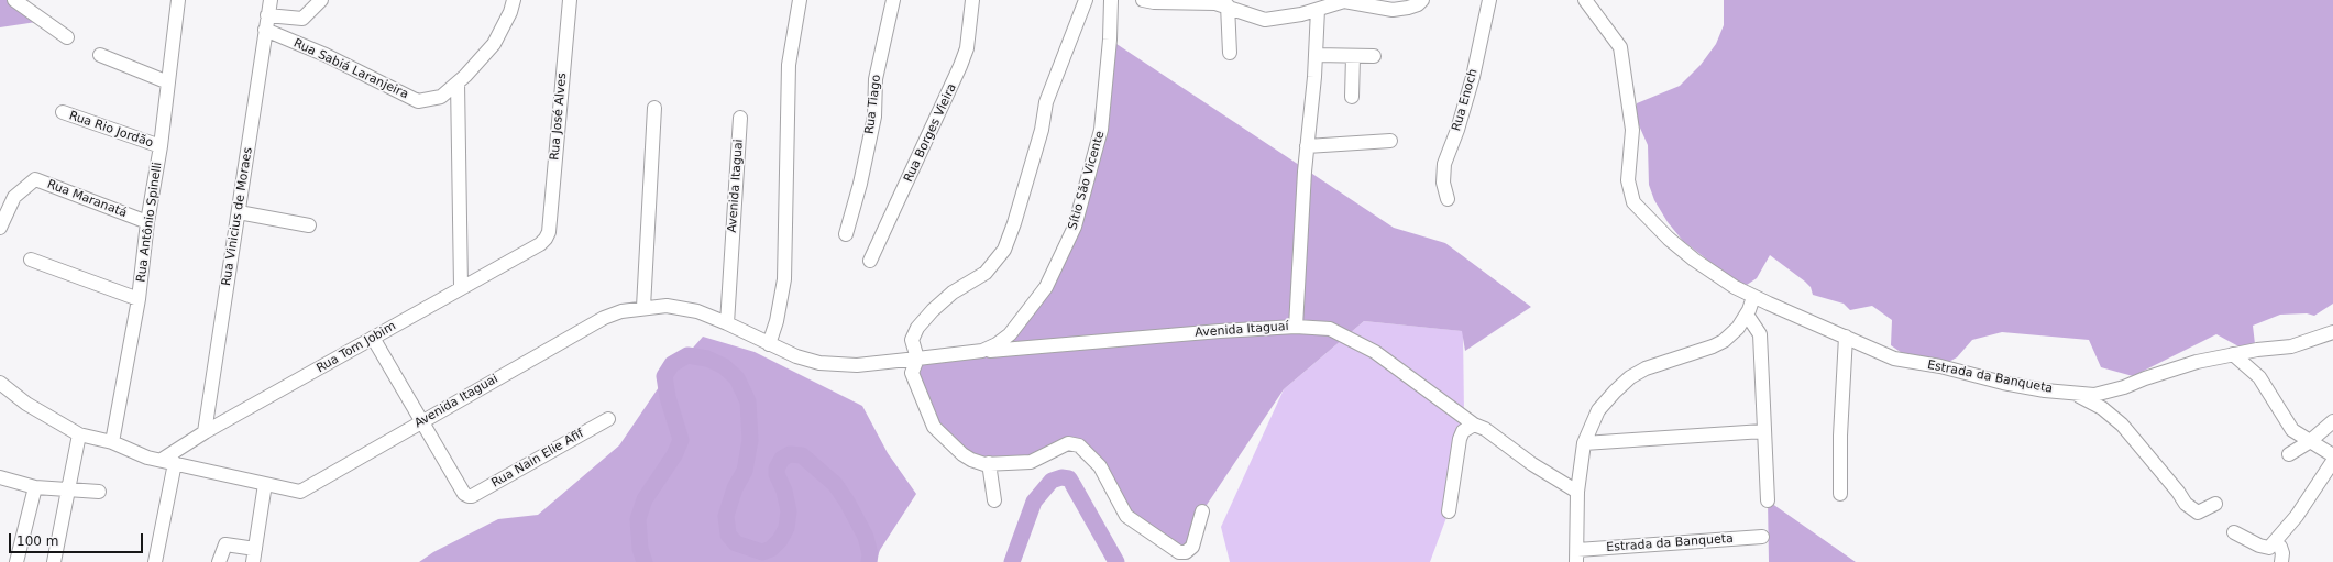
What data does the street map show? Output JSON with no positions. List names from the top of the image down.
{
  "streets": {
    "street": [
      "Rua Sabiá Laranjeira",
      "Rua Enoch",
      "Rua Tiago",
      "Rua José Alves",
      "Rua Rio Jordão",
      "Rua Borges Vieira",
      "Sítio São Vicente",
      "Avenida Itaguai",
      "Rua Maranatá",
      "Rua Vinicius de Moraes",
      "Rua Antônio Spinelli",
      "Avenida Itaguaí",
      "Rua Tom Jobim",
      "Estrada da Banqueta",
      "Rua Nain Elie Afif"
    ]
  },
  "crossings": [
    ["Rua Sabiá Laranjeira", "Rua Vinicius de Moraes"],
    ["Rua José Alves", "Rua Tom Jobim"],
    ["Rua Rio Jordão", "Rua Antônio Spinelli"],
    ["Sítio São Vicente", "Avenida Itaguaí"],
    ["Avenida Itaguai", "Rua Antônio Spinelli"],
    ["Avenida Itaguai", "Rua Tom Jobim"],
    ["Avenida Itaguai", "Rua Nain Elie Afif"],
    ["Rua Maranatá", "Rua Antônio Spinelli"],
    ["Rua Vinicius de Moraes", "Rua Tom Jobim"]
  ],
  "scale_bar": "100 m"
}
